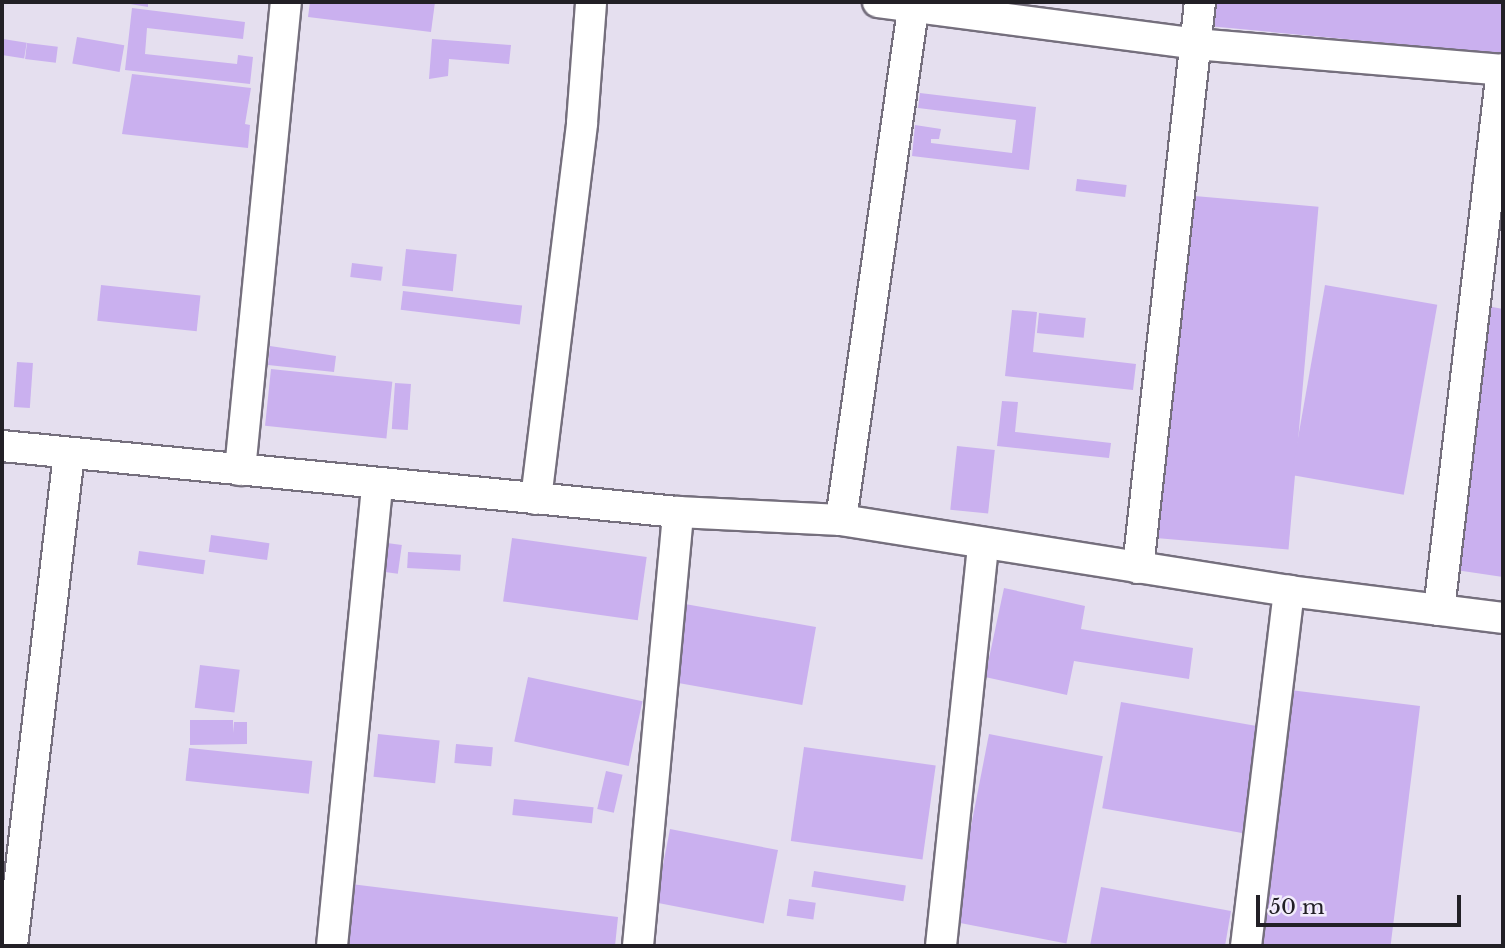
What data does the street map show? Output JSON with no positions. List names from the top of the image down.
{
  "scale_bar": "50 m"
}
